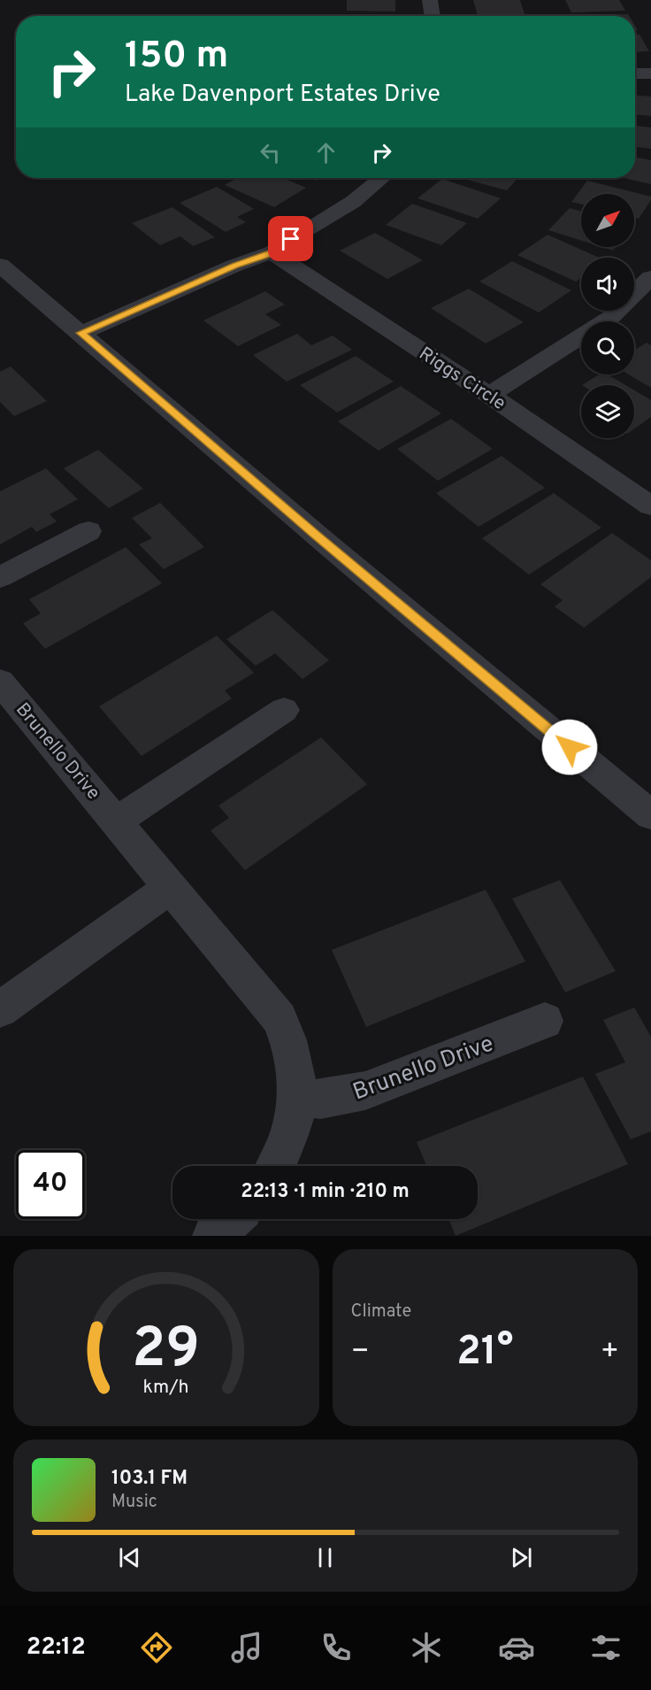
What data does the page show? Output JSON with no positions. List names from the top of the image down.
{
  "streets": {
    "street": ["Riggs Circle", "Brunello Drive"]
  },
  "north": "top right",
  "page": {
    "turn": ["150 m", "Lake Davenport Estates Drive"],
    "limit": "40",
    "trip": "22:13 · 1 min · 210 m",
    "tile": "Climate",
    "heat": ["−", "21°", "+"],
    "song": ["103.1 FM", "Music"],
    "tabs": "22:12",
    "gauge": ["29", "km/h"]
  }
}
